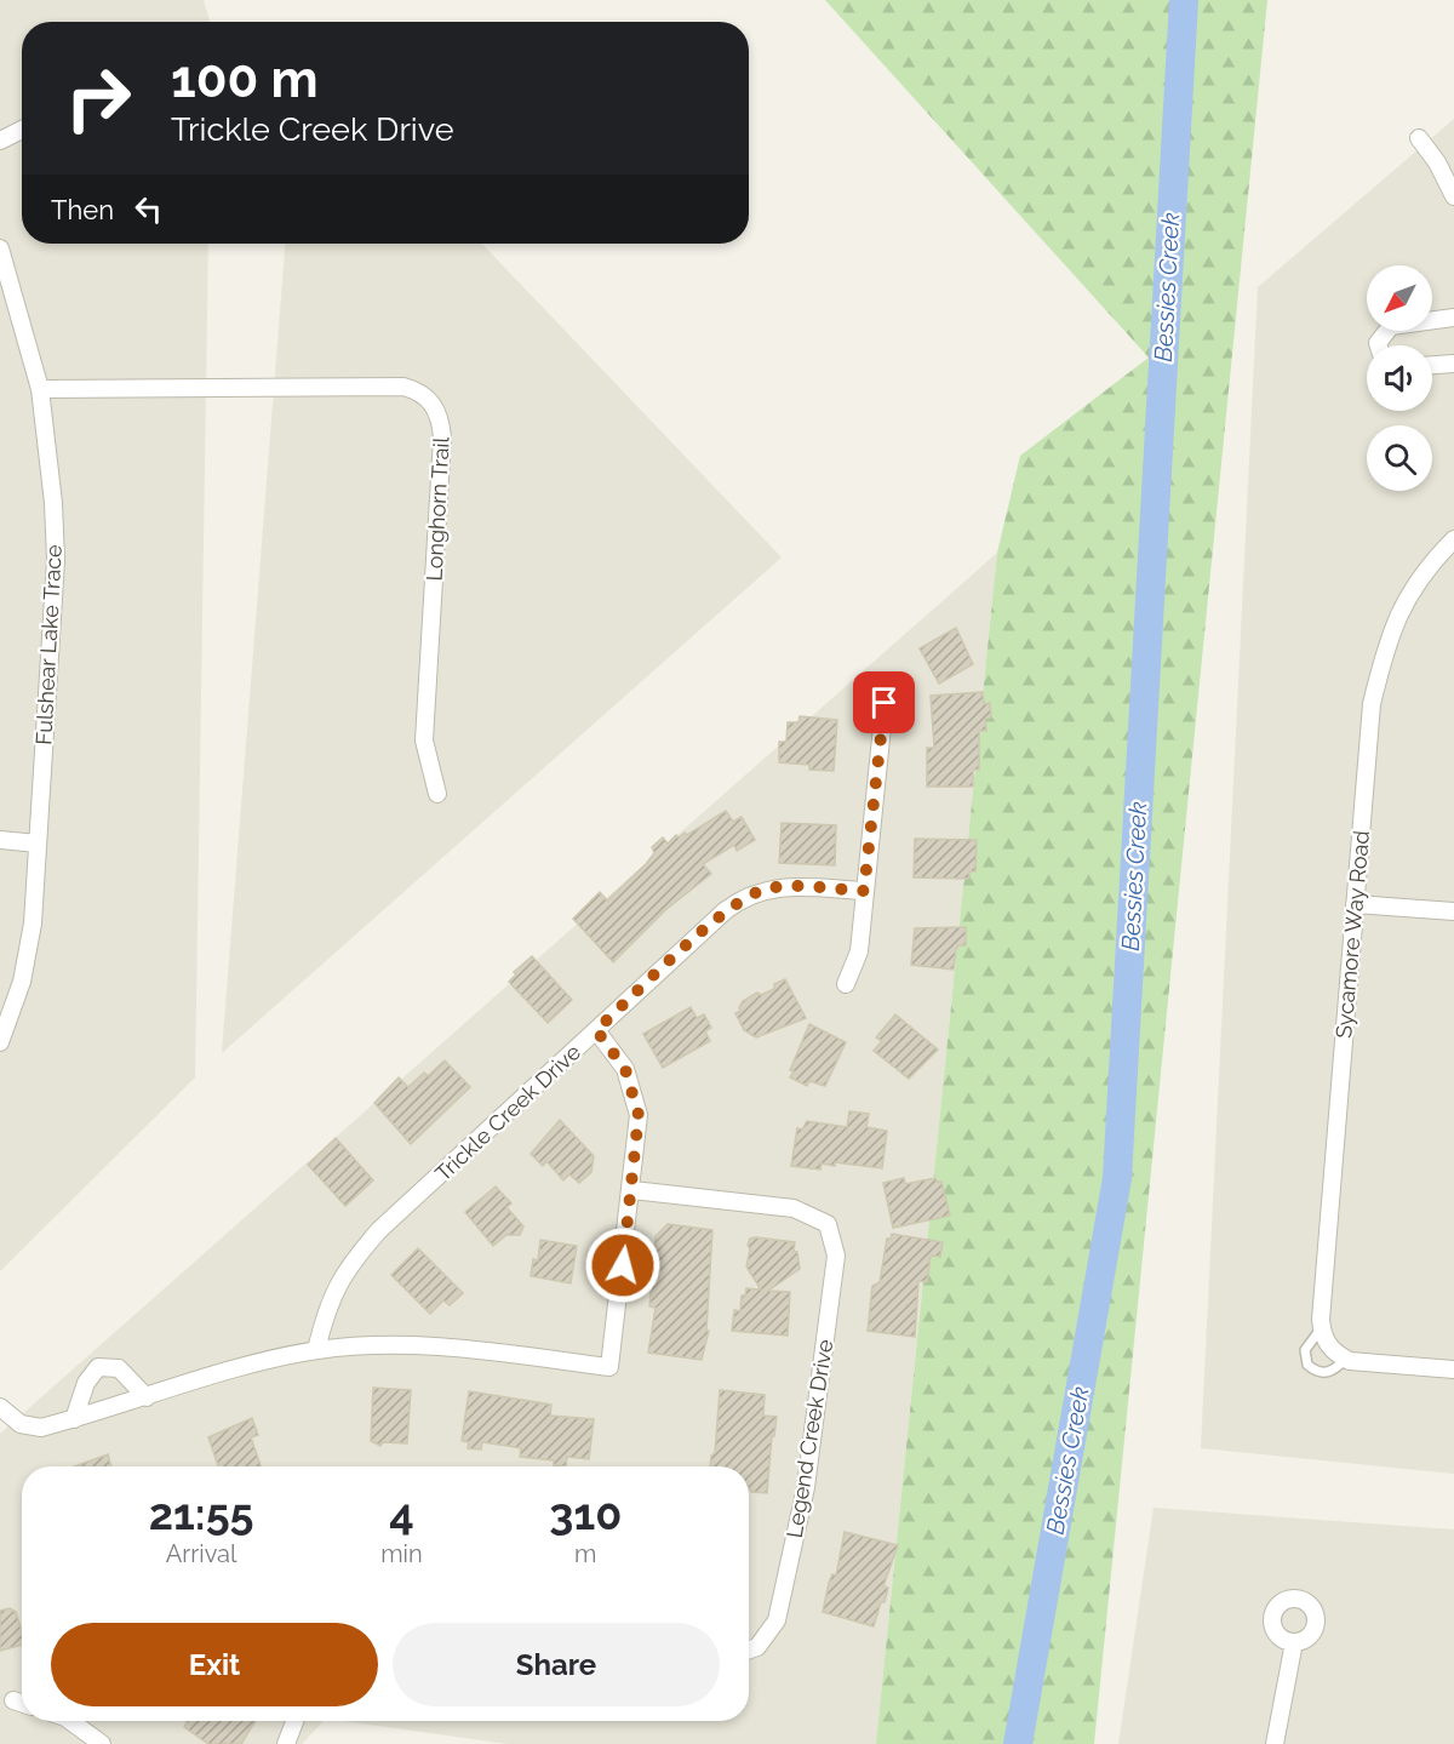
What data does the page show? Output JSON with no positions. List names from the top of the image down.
{
  "streets": {
    "street": [
      "Longhorn Trail",
      "Fulshear Lake Trace",
      "Sycamore Way Road",
      "Trickle Creek Drive",
      "Legend Creek Drive"
    ]
  },
  "crossings": [
    ["Longhorn Trail", "Fulshear Lake Trace"]
  ],
  "water": ["Bessies Creek"],
  "north": "bottom left",
  "page": {
    "turn": ["100 m", "Trickle Creek Drive"],
    "then": "Then",
    "eta": [
      "21:55",
      "Arrival",
      "4",
      "min",
      "310",
      "m"
    ],
    "buttons": ["Exit", "Share"]
  }
}
